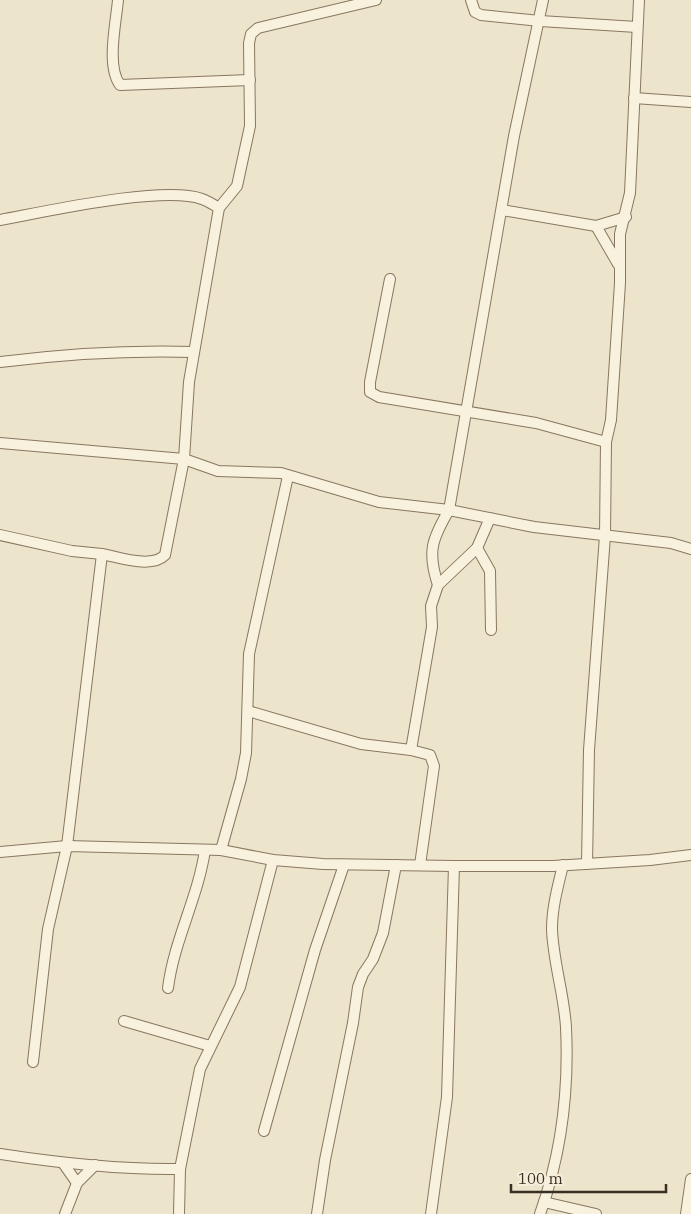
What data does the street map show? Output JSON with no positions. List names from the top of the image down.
{
  "scale_bar": "100 m"
}
